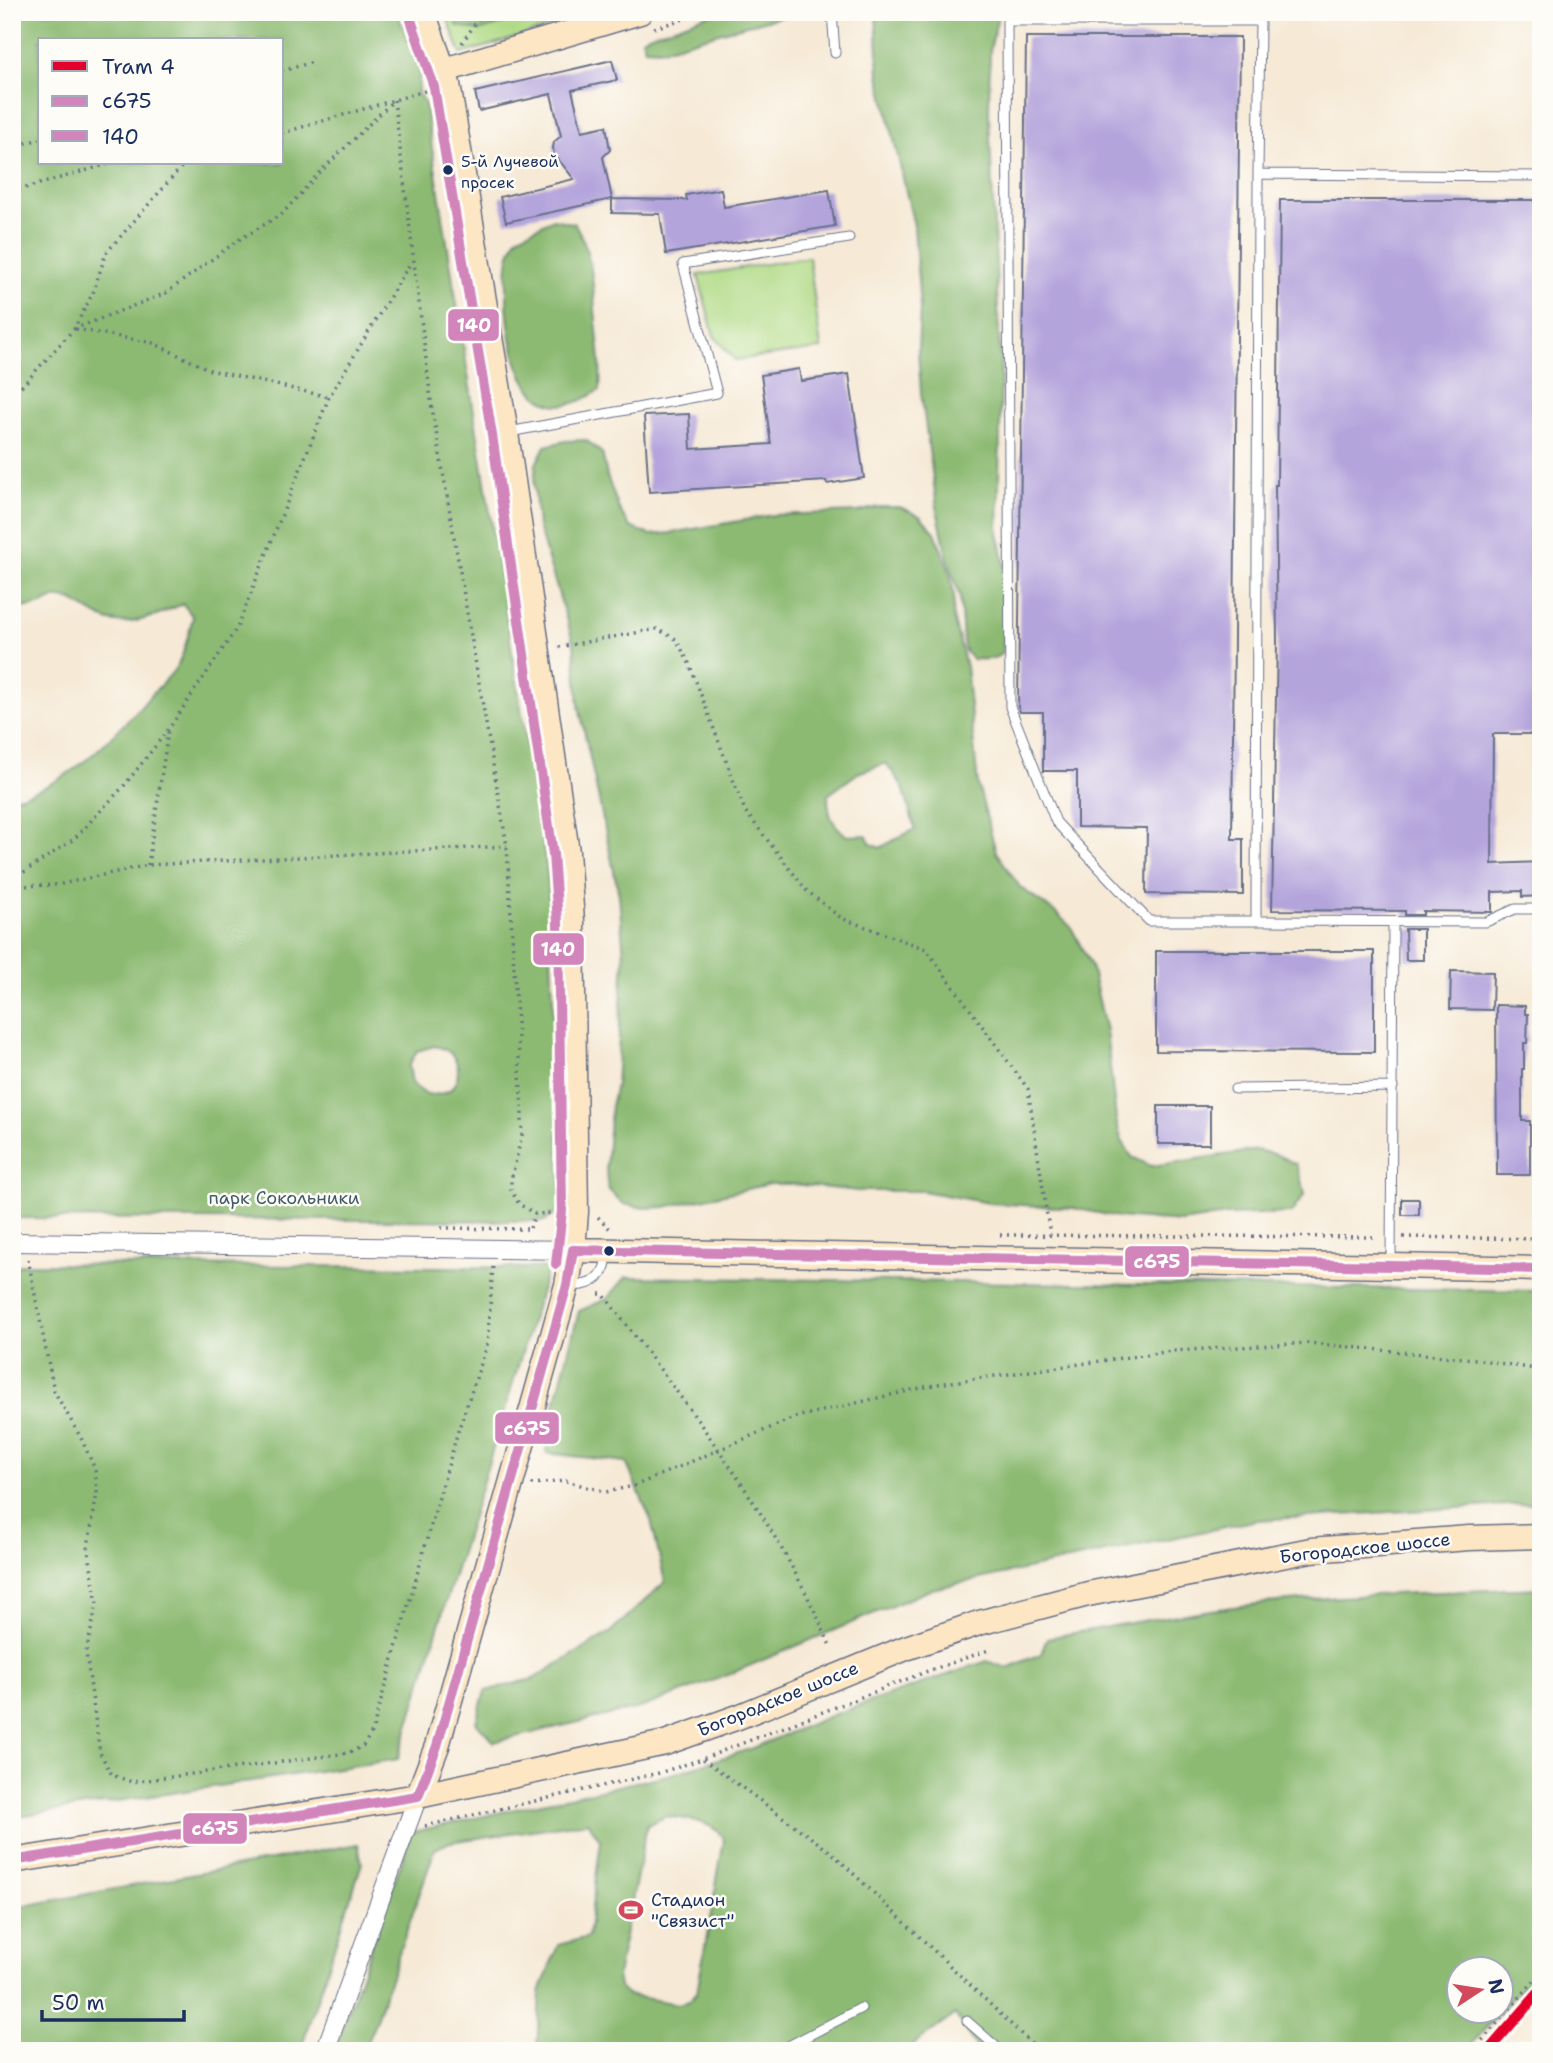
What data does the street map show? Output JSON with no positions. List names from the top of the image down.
{
  "streets": {
    "street": ["Богородское шоссе"]
  },
  "parks": ["парк Сокольники"],
  "places": {
    "other": ["5-й Лучевой просек"],
    "sports": ["Стадион \"Связист\""]
  },
  "lines": ["transit line 140", "transit line с675", "tram line 4"],
  "legend": ["Tram 4", "с675", "140"],
  "scale_bar": "50 m",
  "north": "right"
}
